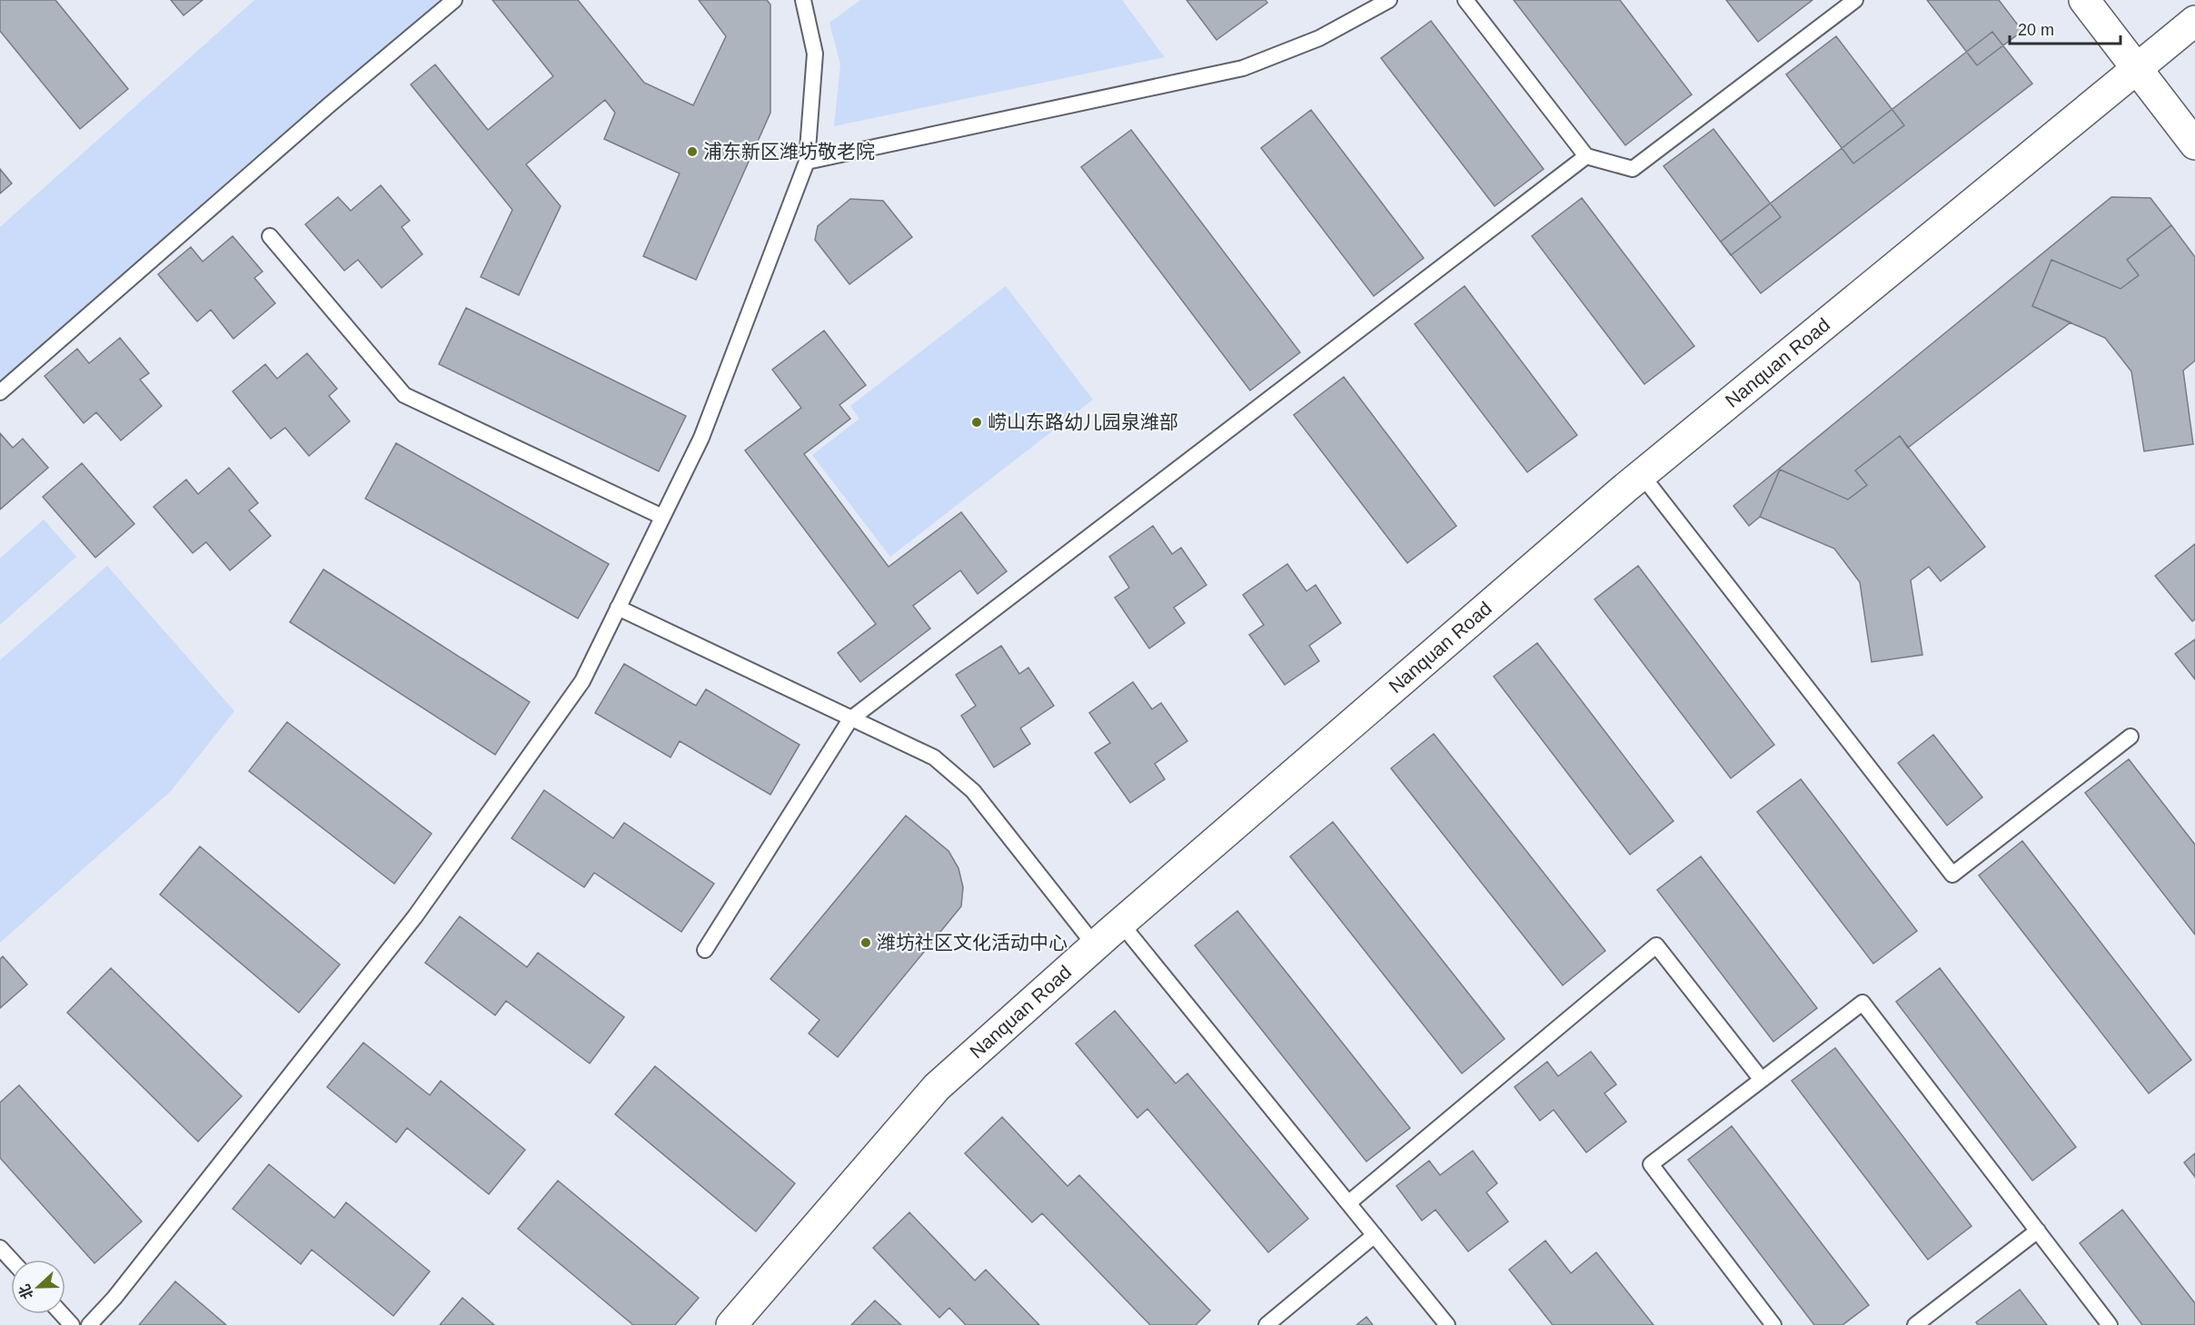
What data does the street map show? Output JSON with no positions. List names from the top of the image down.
{
  "streets": {
    "street": ["Nanquan Road"]
  },
  "places": ["浦东新区潍坊敬老院", "崂山东路幼儿园泉潍部", "潍坊社区文化活动中心"],
  "scale_bar": "20 m",
  "north": "left"
}
